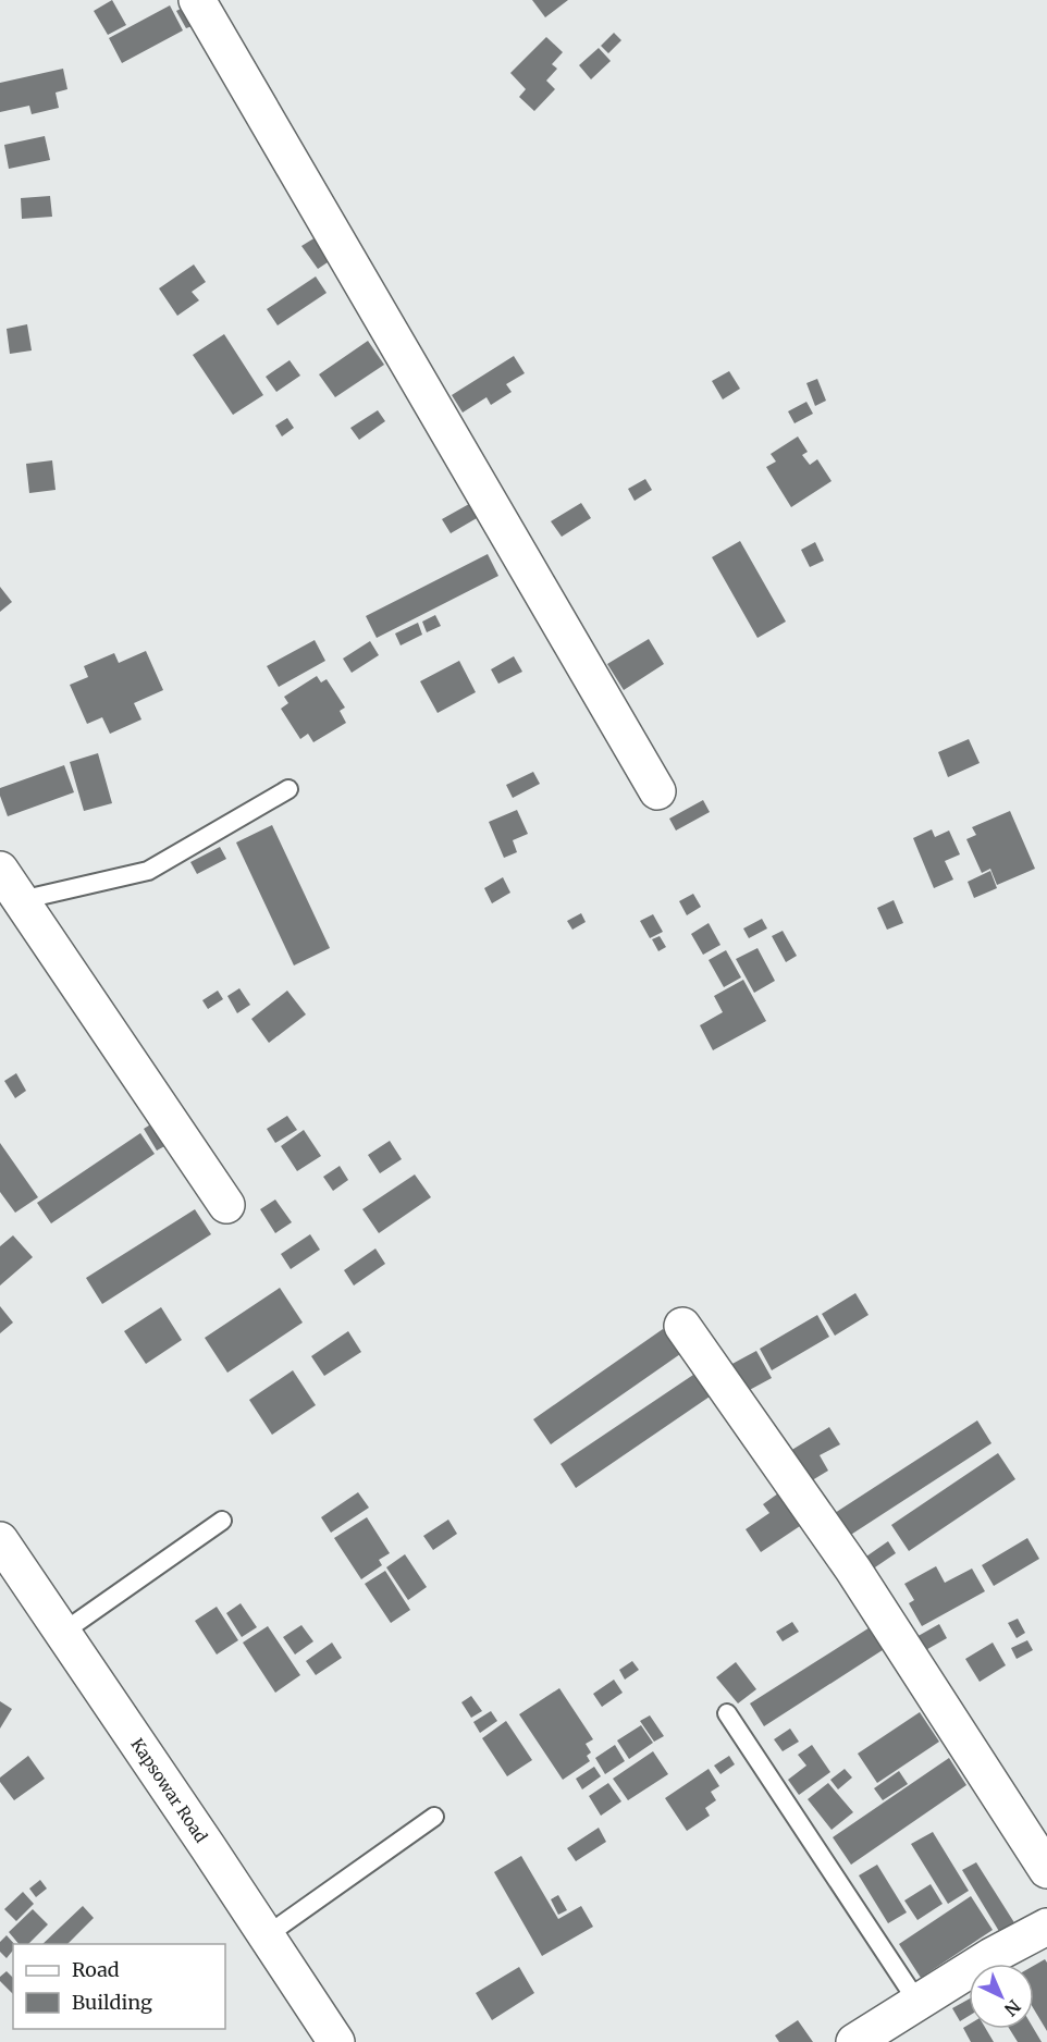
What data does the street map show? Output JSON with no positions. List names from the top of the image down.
{
  "streets": {
    "street": ["Kapsowar Road"]
  },
  "legend": ["Road", "Building"],
  "north": "bottom right"
}
